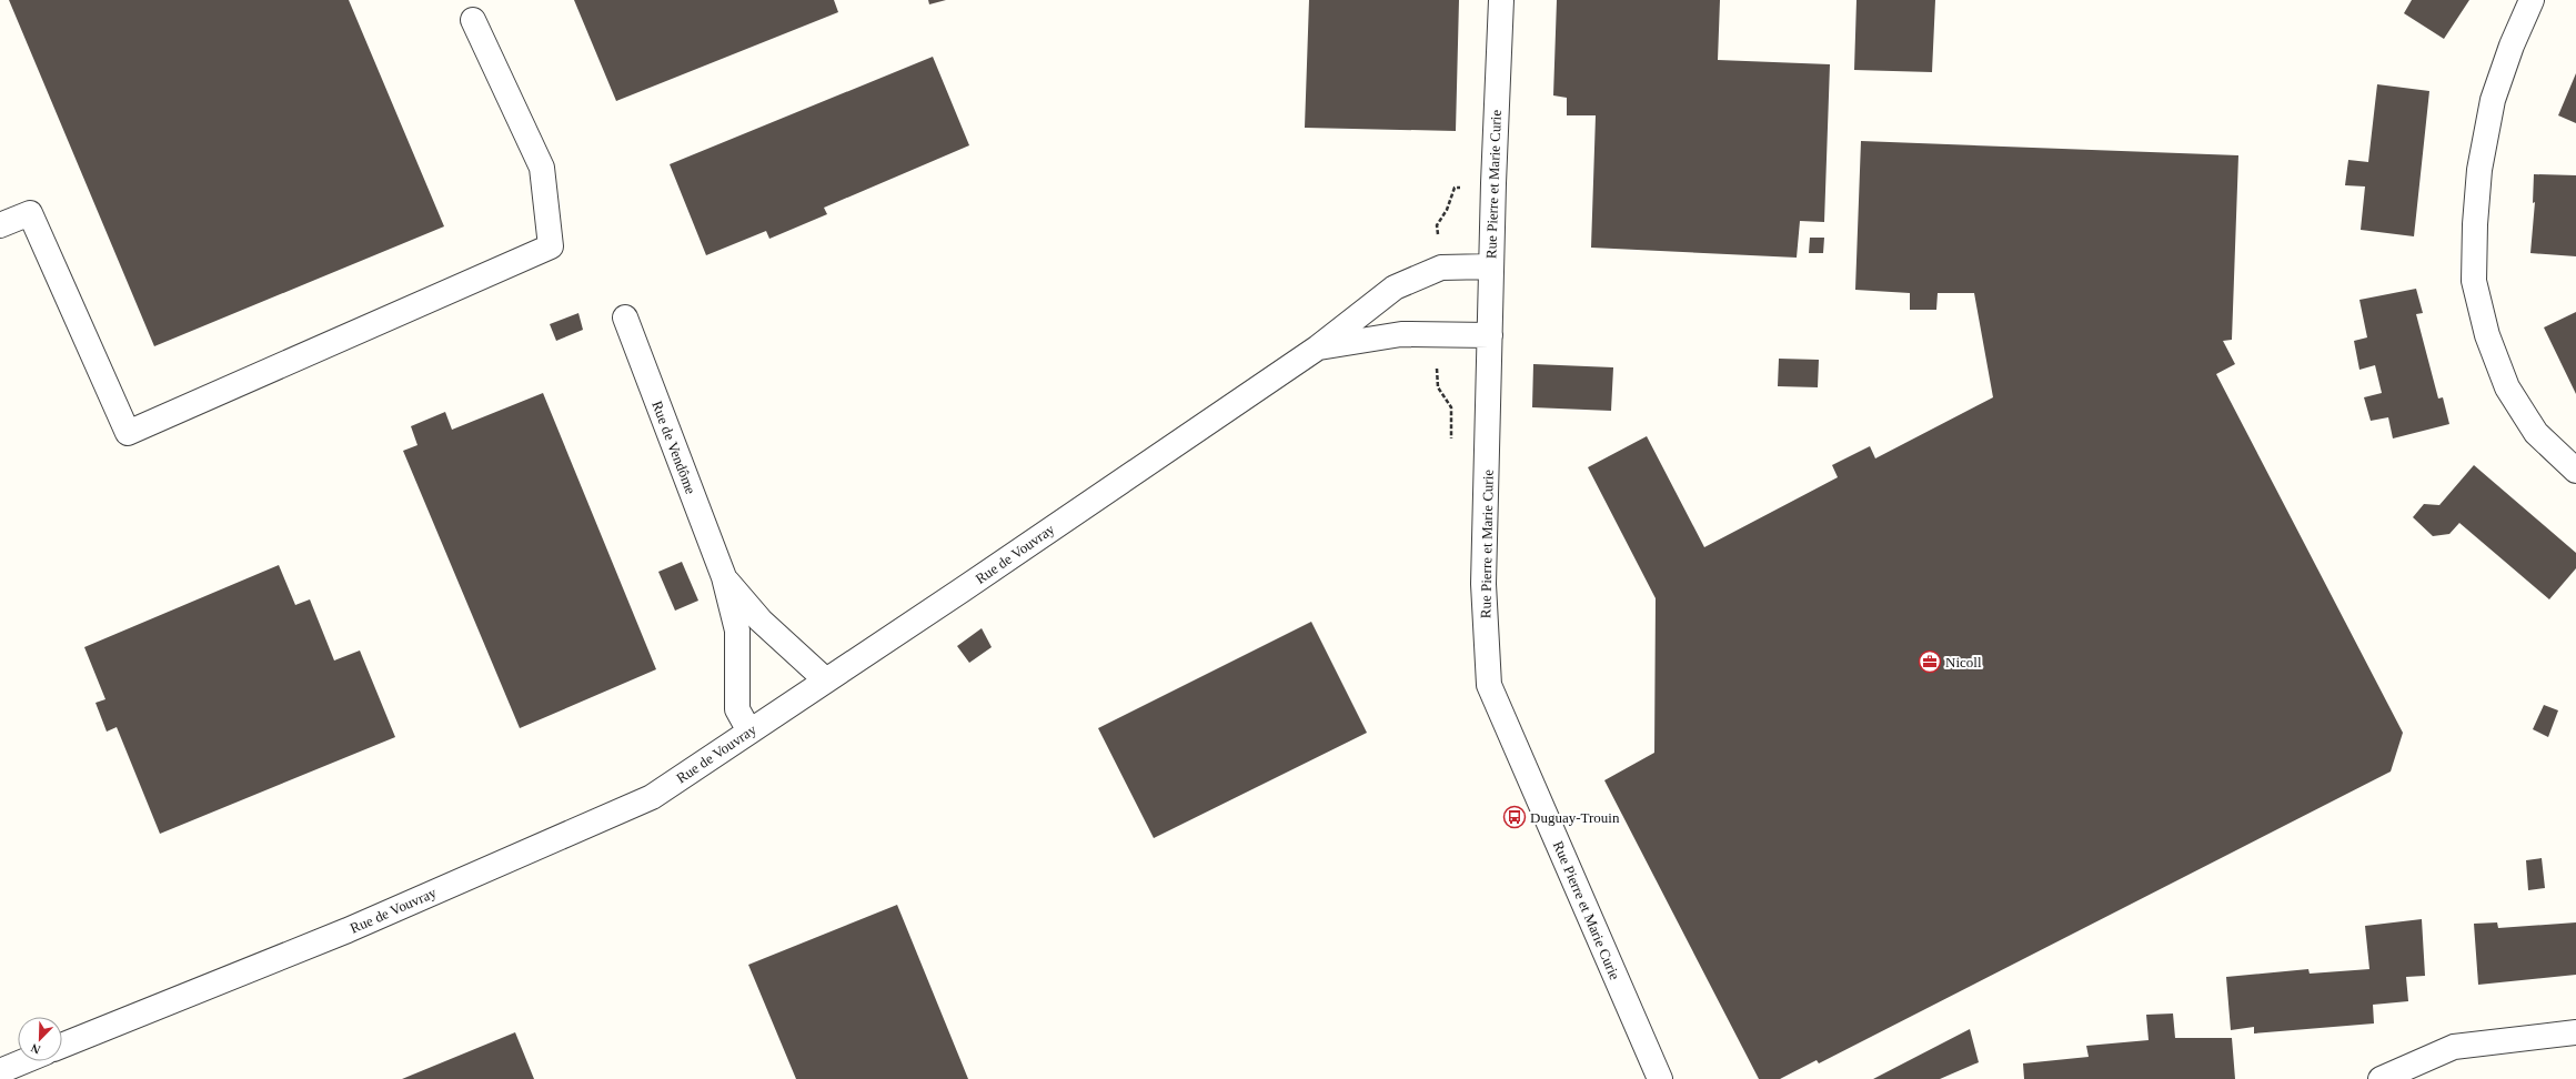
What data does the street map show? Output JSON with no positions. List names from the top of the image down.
{
  "streets": {
    "street": ["Rue Pierre et Marie Curie", "Rue de Vendôme", "Rue de Vouvray"]
  },
  "crossings": [
    ["Rue Pierre et Marie Curie", "Rue de Vouvray"],
    ["Rue de Vendôme", "Rue de Vouvray"]
  ],
  "places": {
    "office": ["Nicoll"],
    "bus stop": ["Duguay-Trouin"]
  },
  "north": "bottom left"
}
